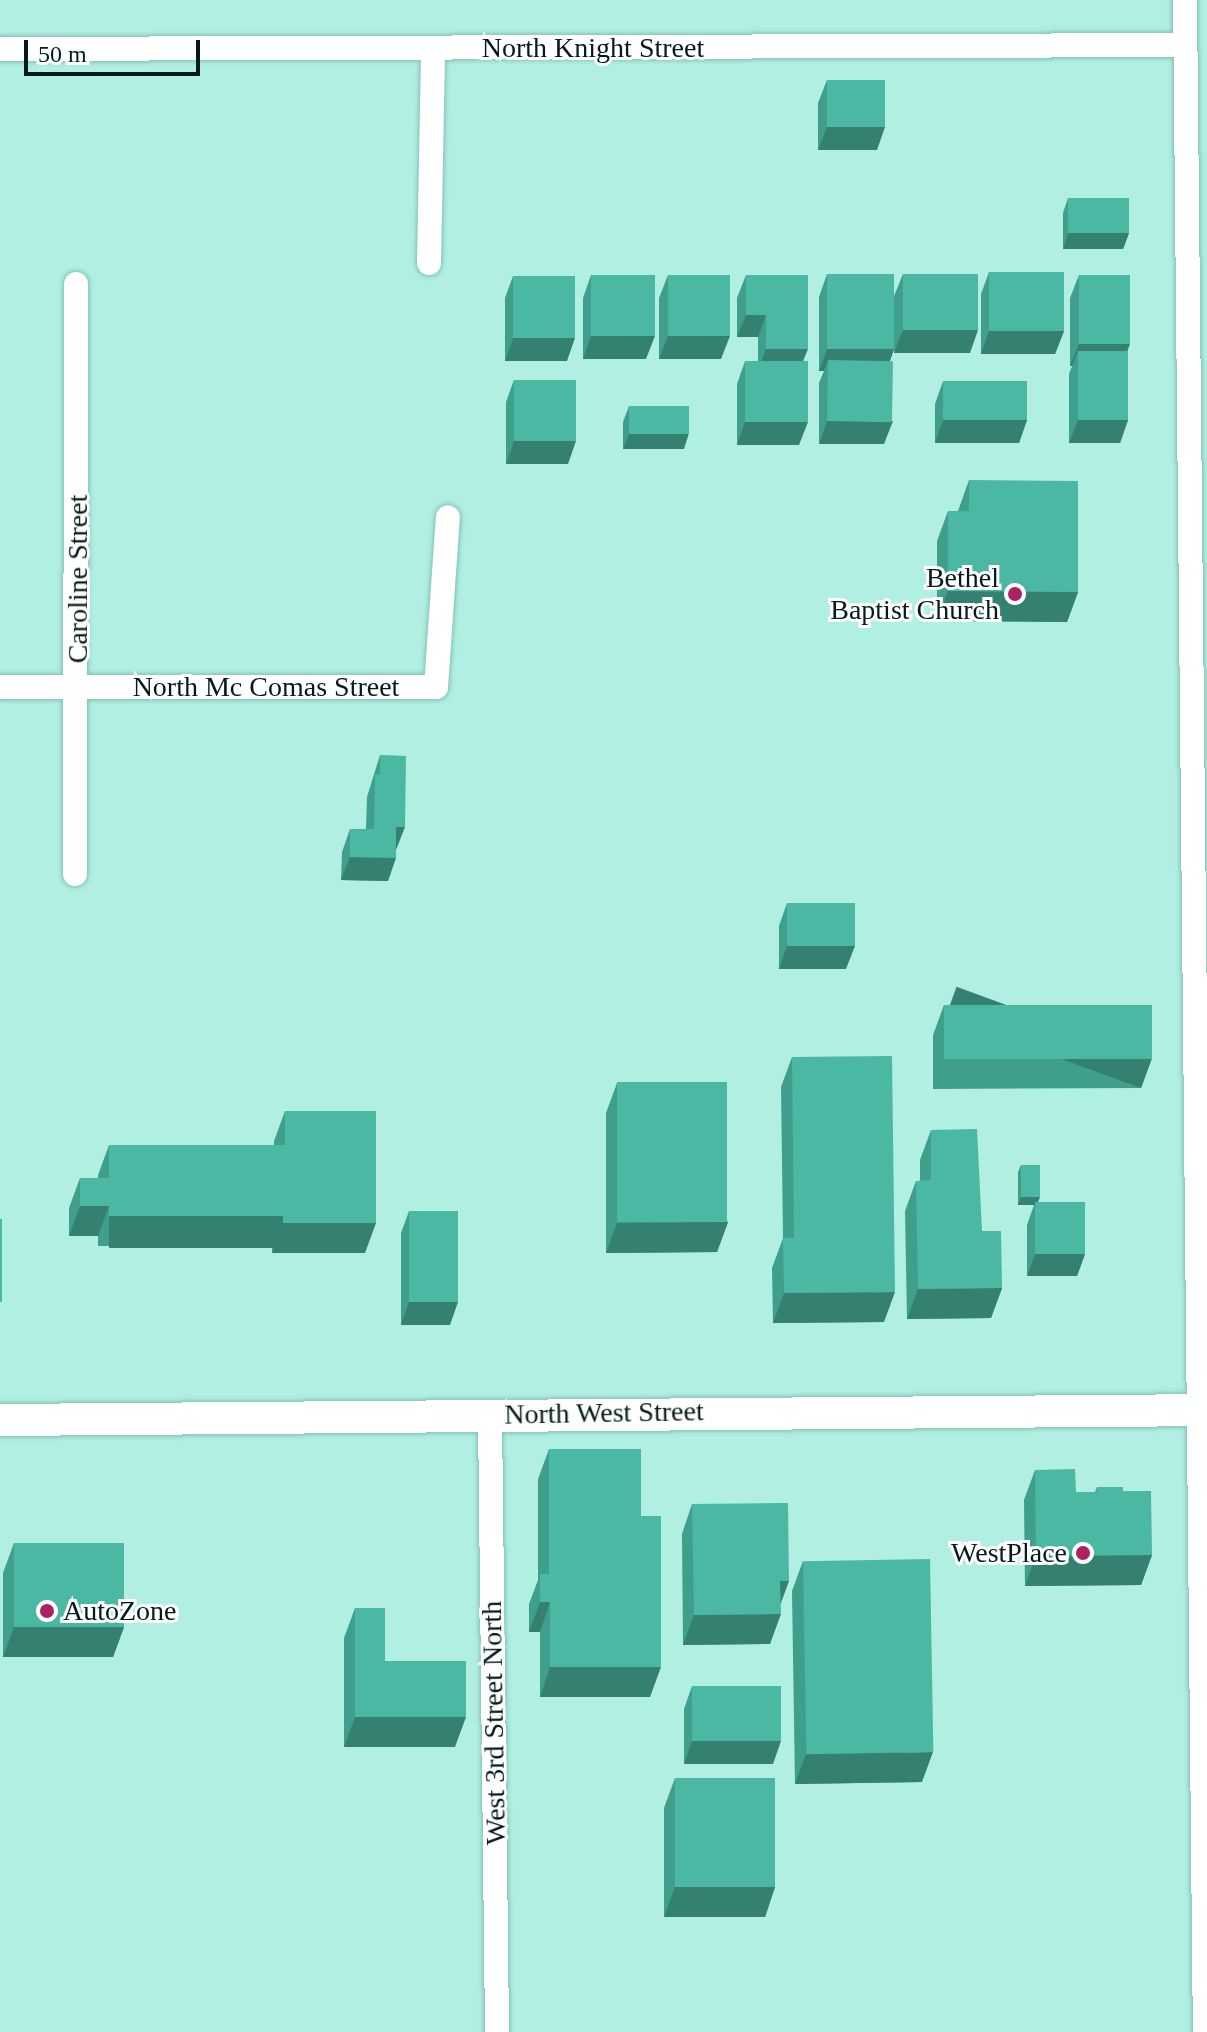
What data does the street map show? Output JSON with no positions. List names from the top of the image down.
{
  "streets": {
    "main road": ["North West Street"],
    "street": [
      "North Knight Street",
      "Caroline Street",
      "North Mc Comas Street",
      "West 3rd Street North"
    ]
  },
  "crossings": [
    ["Caroline Street", "North Mc Comas Street"],
    ["North West Street", "West 3rd Street North"]
  ],
  "places": ["Bethel Baptist Church", "WestPlace", "AutoZone"],
  "scale_bar": "50 m"
}
